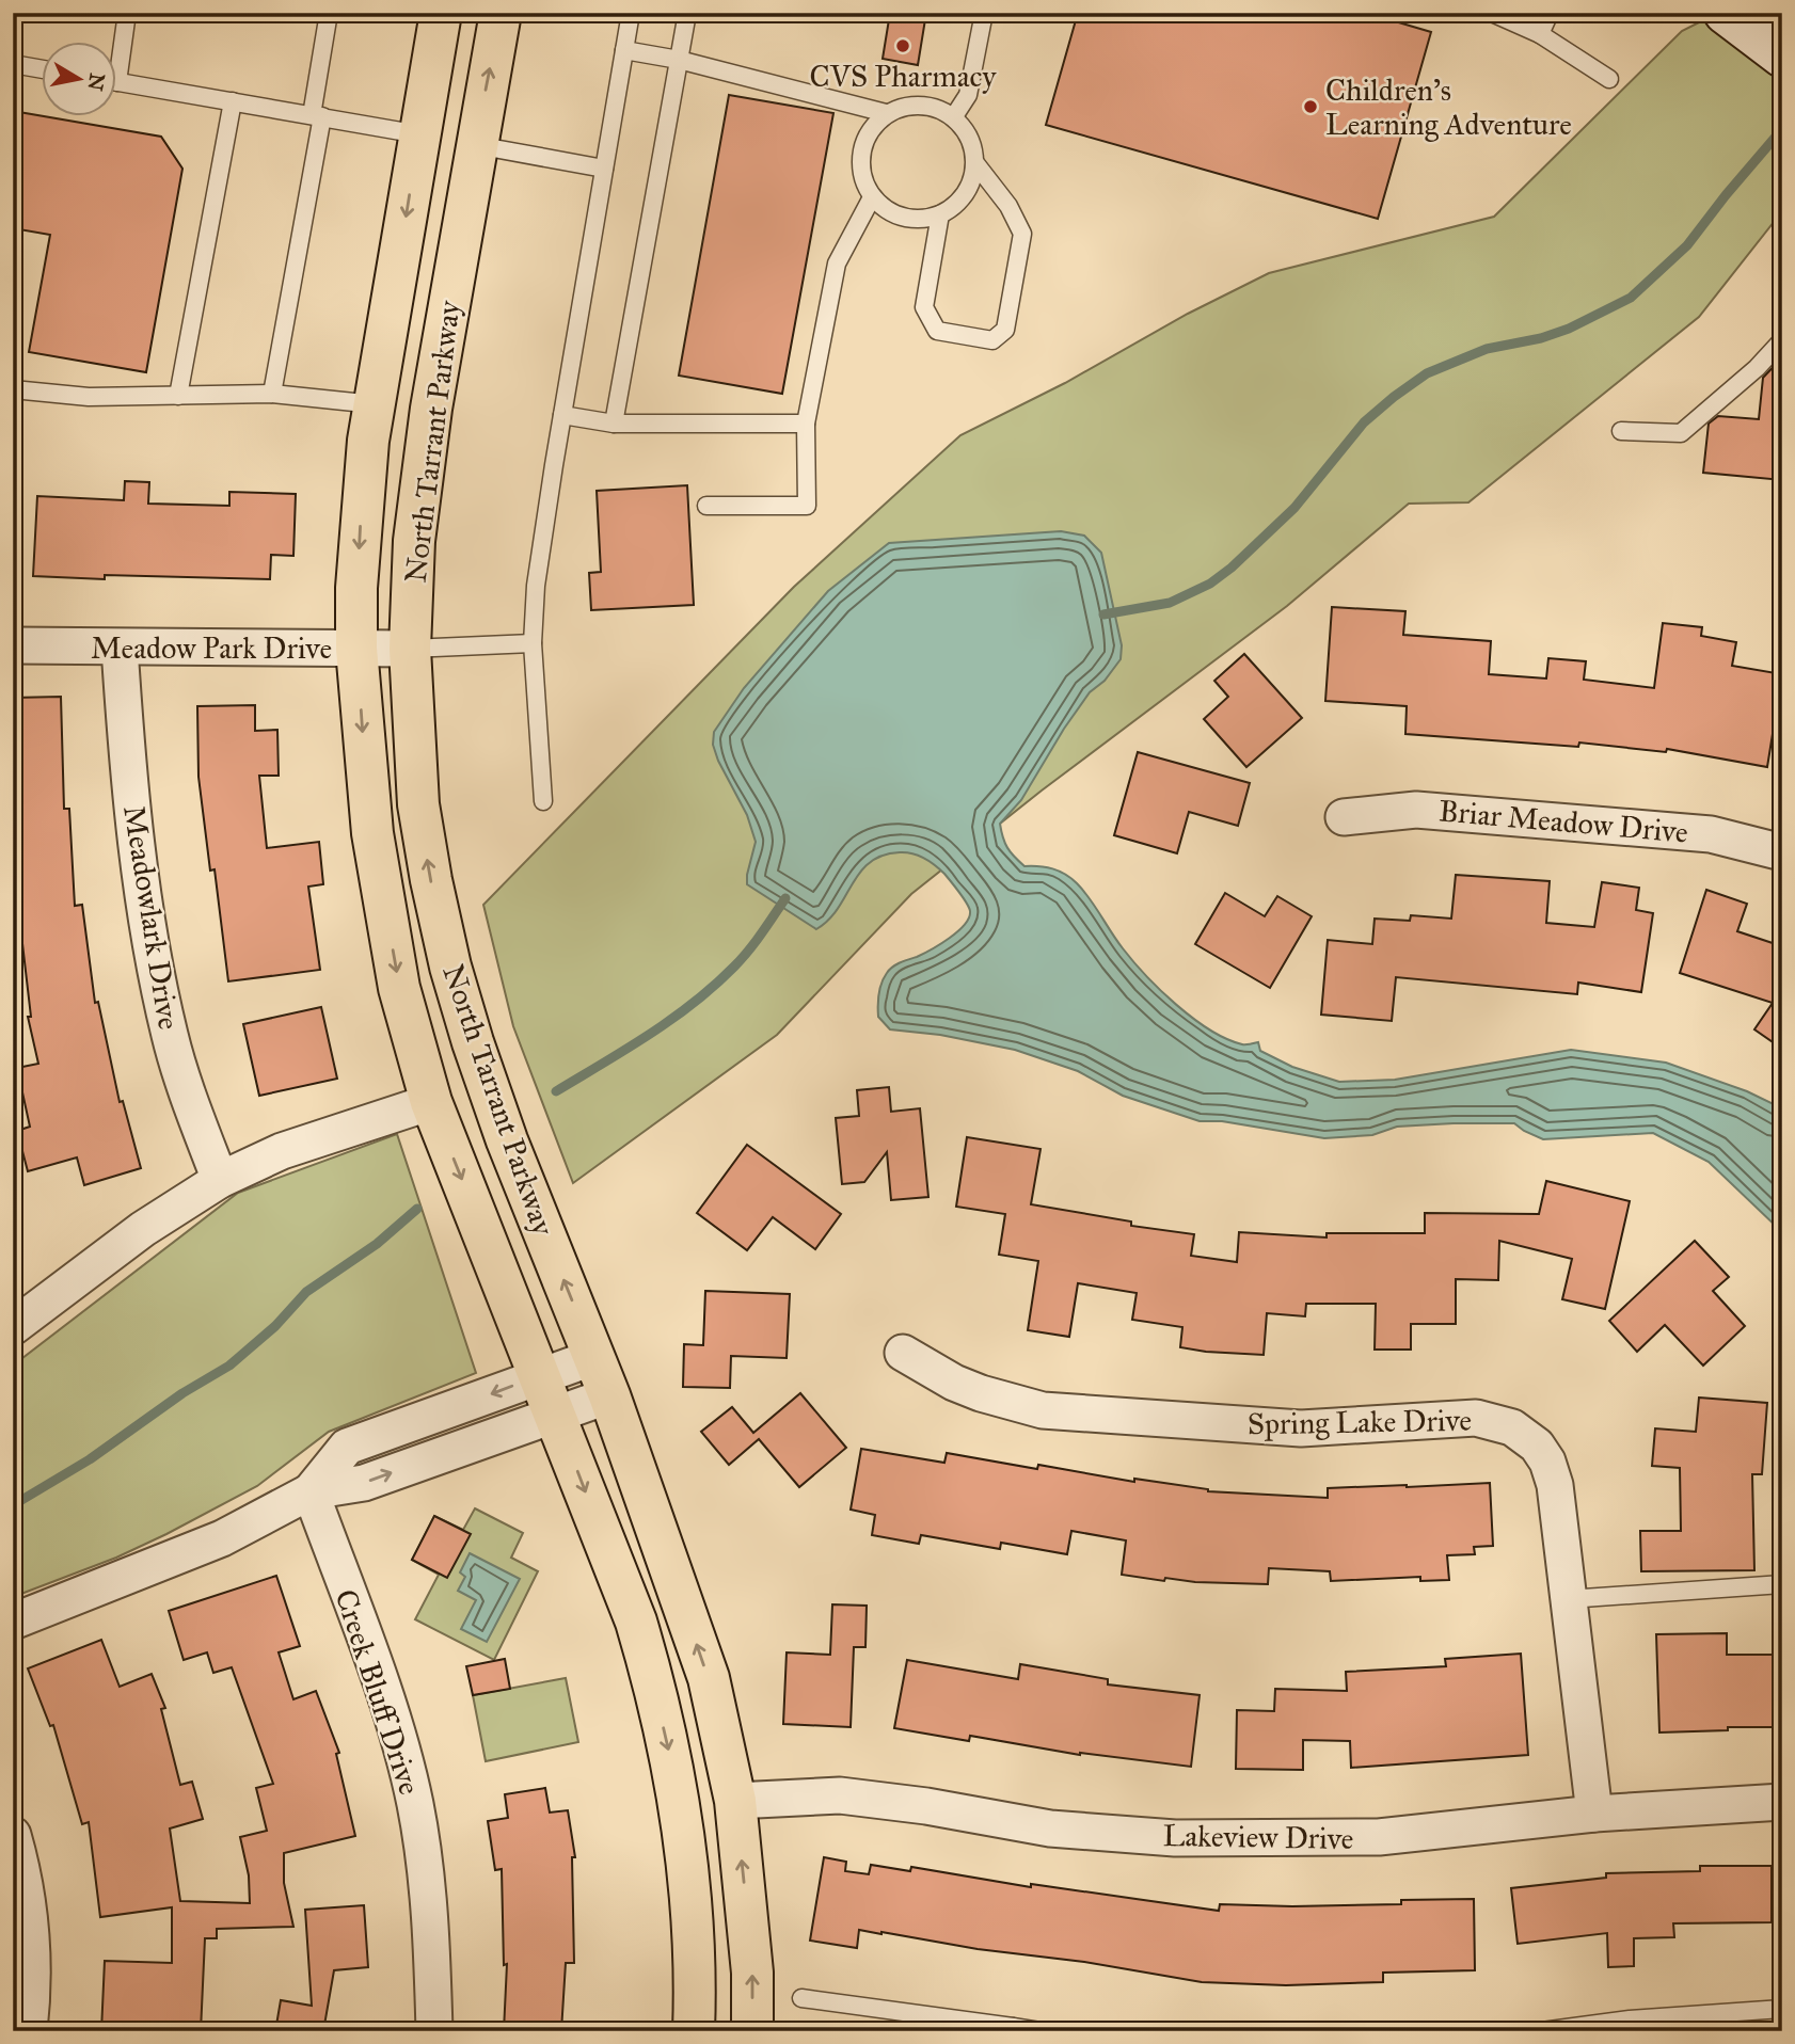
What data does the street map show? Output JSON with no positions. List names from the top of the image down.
{
  "streets": {
    "main road": ["North Tarrant Parkway"],
    "street": [
      "Meadow Park Drive",
      "Briar Meadow Drive",
      "Meadowlark Drive",
      "Spring Lake Drive",
      "Creek Bluff Drive",
      "Lakeview Drive"
    ]
  },
  "crossings": [
    ["North Tarrant Parkway", "Meadow Park Drive"],
    ["North Tarrant Parkway", "Lakeview Drive"],
    ["Meadow Park Drive", "Meadowlark Drive"],
    ["Spring Lake Drive", "Lakeview Drive"]
  ],
  "places": ["CVS Pharmacy", "Children's Learning Adventure"],
  "north": "right"
}
